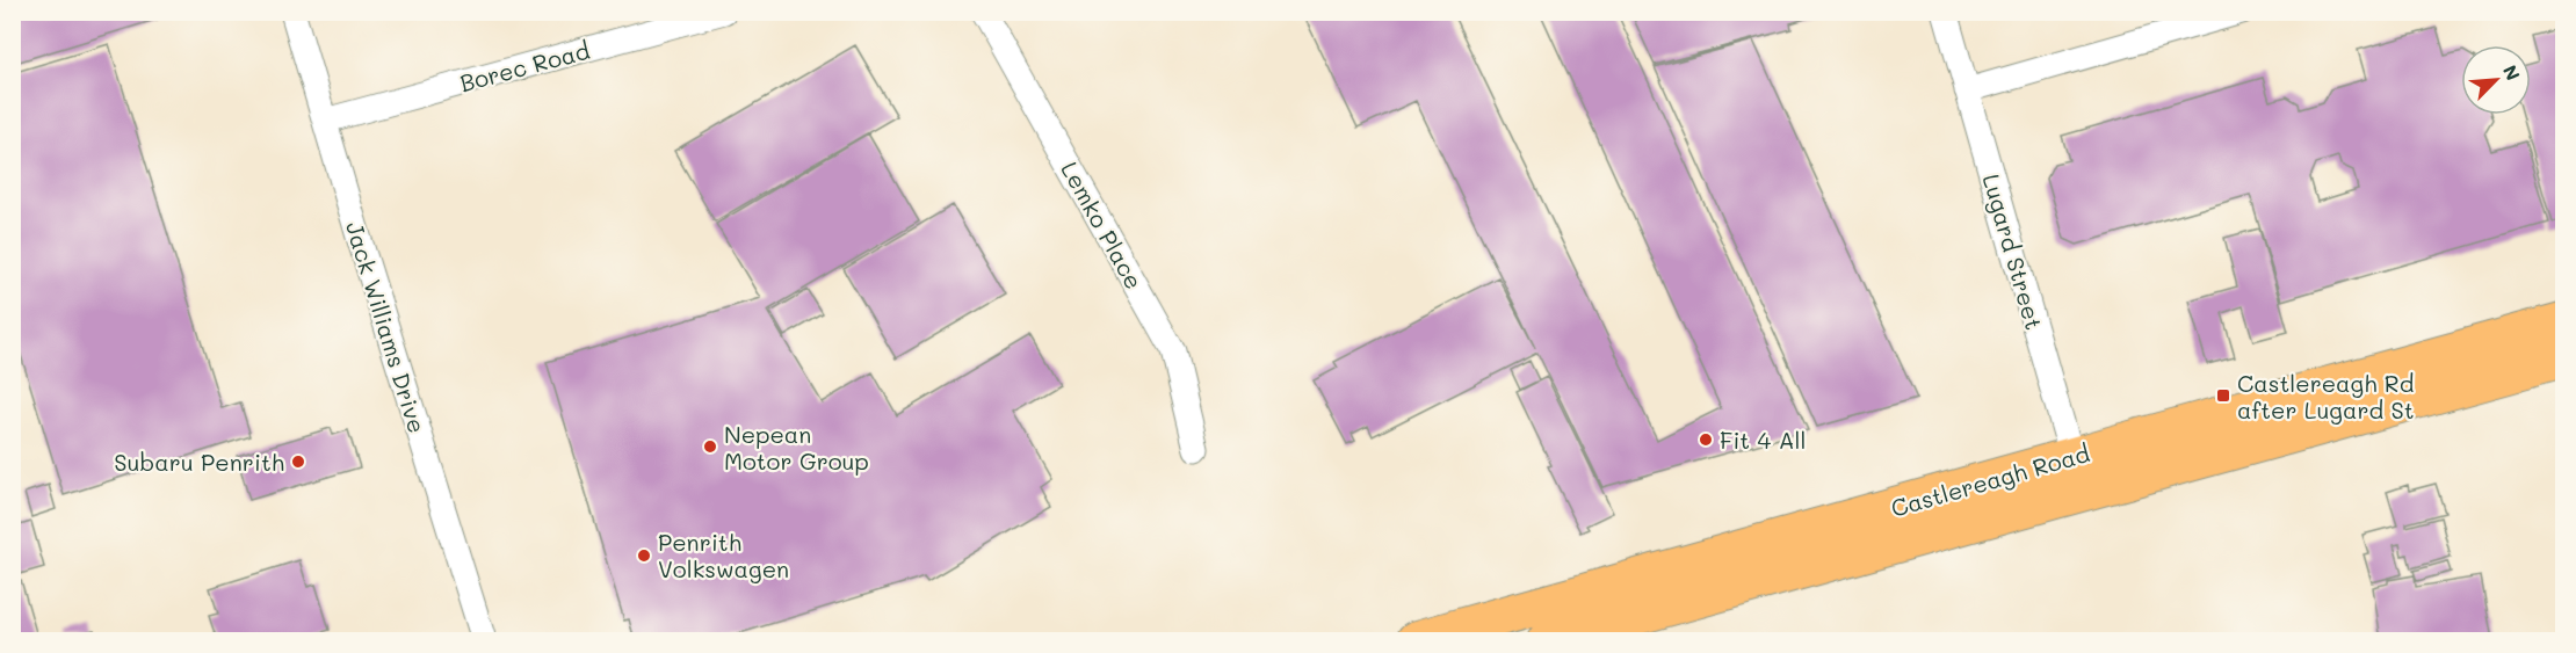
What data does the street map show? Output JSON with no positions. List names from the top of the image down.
{
  "streets": {
    "main road": ["Castlereagh Road"],
    "street": [
      "Borec Road",
      "Lemko Place",
      "Lugard Street",
      "Jack Williams Drive"
    ]
  },
  "crossings": [
    ["Borec Road", "Jack Williams Drive"],
    ["Lugard Street", "Castlereagh Road"]
  ],
  "places": {
    "transit": ["Castlereagh Rd after Lugard St"],
    "other": [
      "Fit 4 All",
      "Nepean Motor Group",
      "Subaru Penrith",
      "Penrith Volkswagen"
    ]
  },
  "north": "top right"
}
